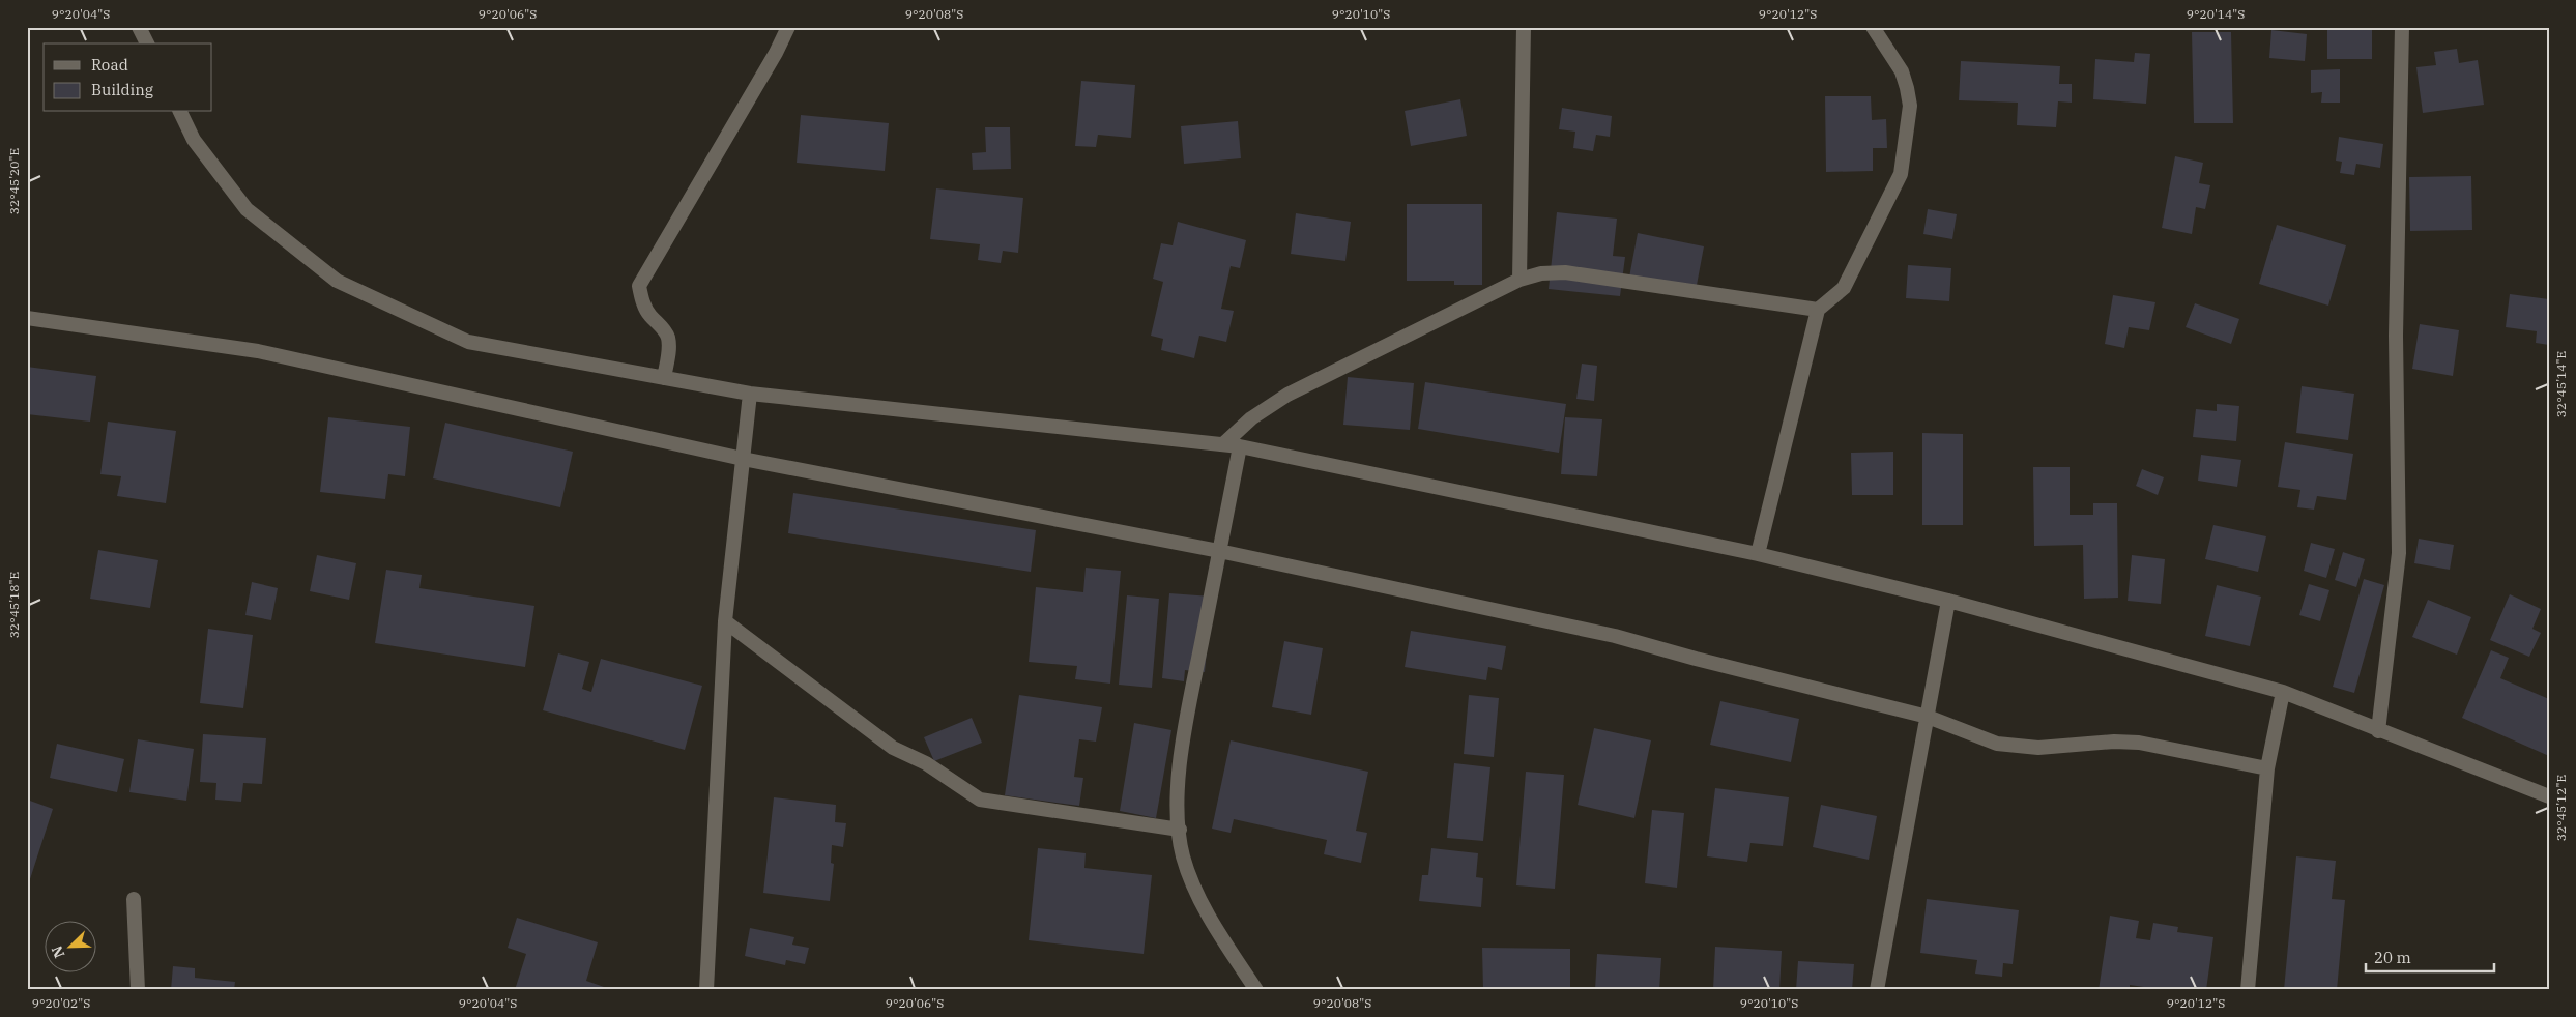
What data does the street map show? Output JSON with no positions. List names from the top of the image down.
{
  "legend": ["Road", "Building"],
  "scale_bar": "20 m",
  "north": "bottom left",
  "coordinates": [
    "9°20'04\"S",
    "9°20'06\"S",
    "9°20'08\"S",
    "9°20'10\"S",
    "9°20'12\"S",
    "9°20'14\"S",
    "32°45'20\"E",
    "32°45'14\"E",
    "32°45'18\"E",
    "32°45'12\"E",
    "9°20'02\"S"
  ]
}
